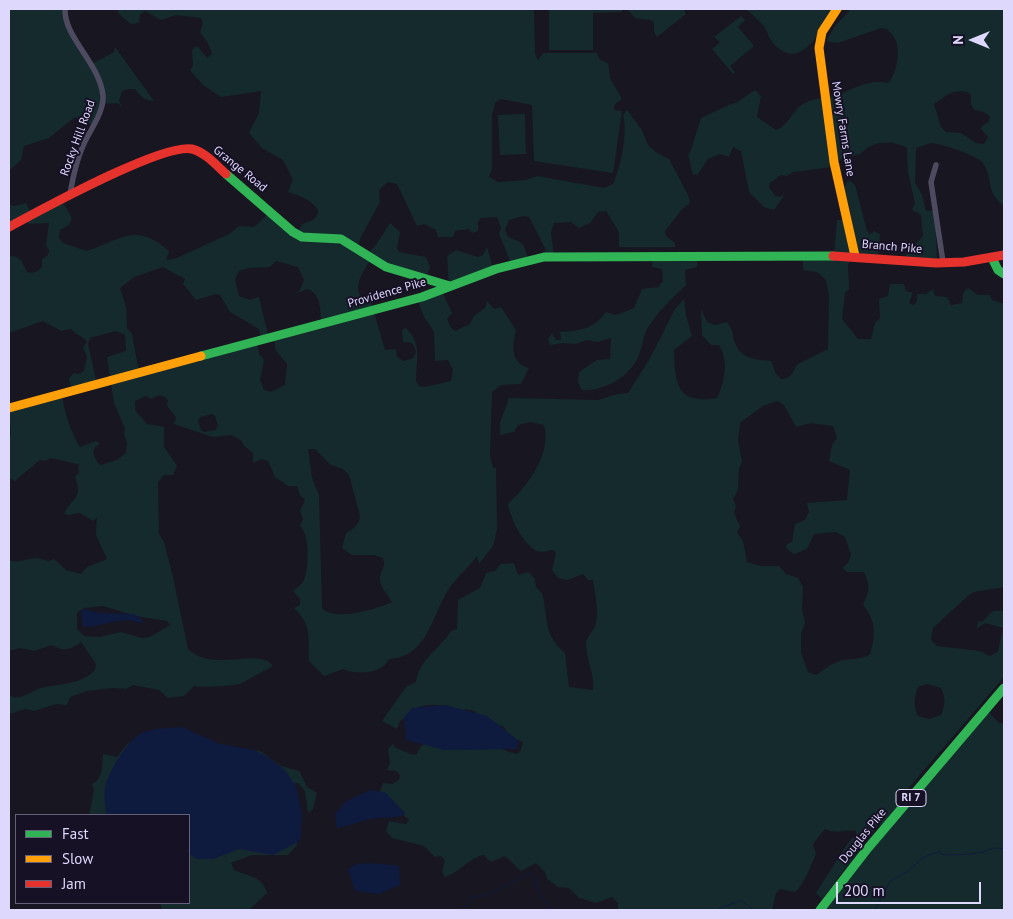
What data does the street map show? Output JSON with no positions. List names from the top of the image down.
{
  "streets": {
    "main road": [
      "Mowry Farms Lane",
      "Grange Road",
      "Branch Pike",
      "Providence Pike",
      "RI 7",
      "Douglas Pike"
    ],
    "street": ["Rocky Hill Road"]
  },
  "crossings": [
    ["Mowry Farms Lane", "Branch Pike"],
    ["Rocky Hill Road", "Grange Road"],
    ["Grange Road", "Providence Pike"],
    ["Branch Pike", "Providence Pike"]
  ],
  "legend": ["Fast", "Slow", "Jam"],
  "scale_bar": "200 m",
  "north": "left"
}
